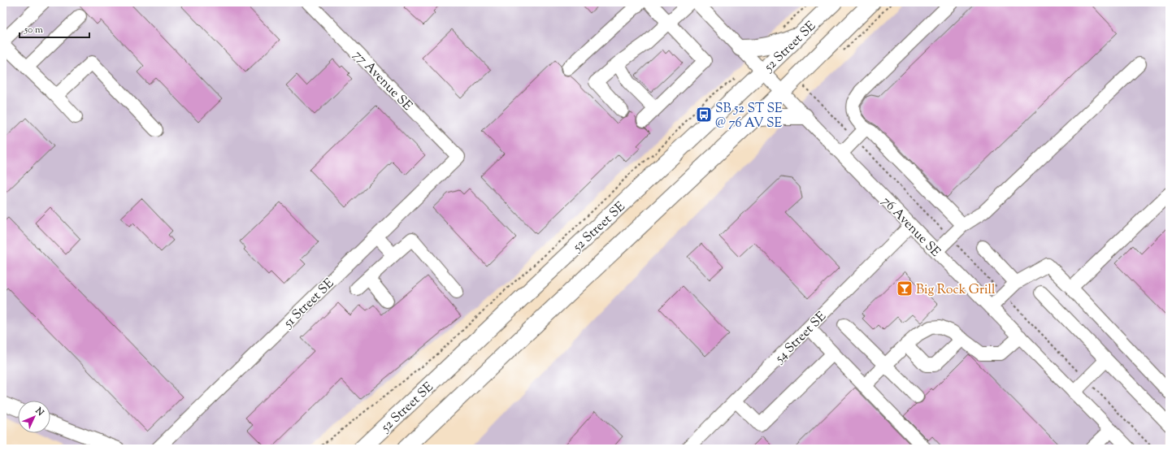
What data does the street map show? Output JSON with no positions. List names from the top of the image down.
{
  "streets": {
    "main road": ["52 Street SE"],
    "street": [
      "77 Avenue SE",
      "76 Avenue SE",
      "51 Street SE",
      "54 Street SE"
    ]
  },
  "crossings": [
    ["52 Street SE", "76 Avenue SE"],
    ["77 Avenue SE", "51 Street SE"],
    ["76 Avenue SE", "54 Street SE"]
  ],
  "places": {
    "bus stop": ["SB 52 ST SE @ 76 AV SE"],
    "bar": ["Big Rock Grill"]
  },
  "scale_bar": "50 m",
  "north": "top right"
}
